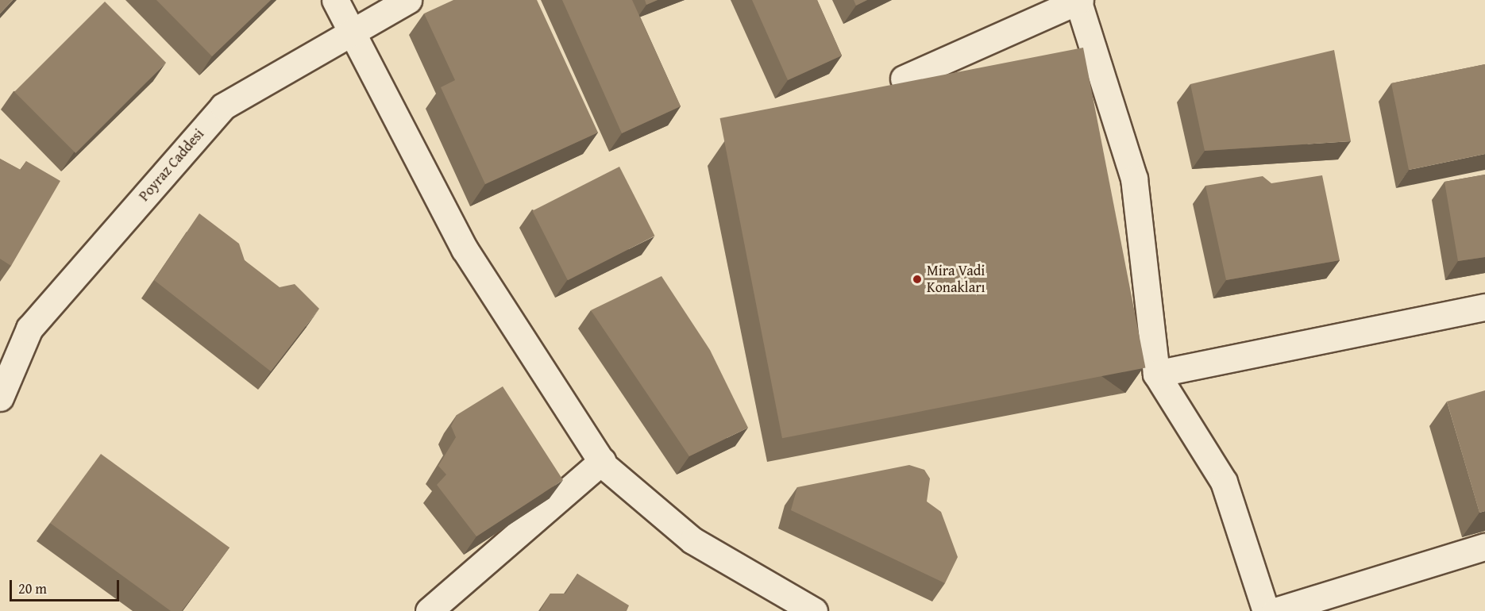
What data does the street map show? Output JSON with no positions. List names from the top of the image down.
{
  "streets": {
    "street": ["Poyraz Caddesi"]
  },
  "places": ["Mira Vadi Konakları"],
  "scale_bar": "20 m"
}
